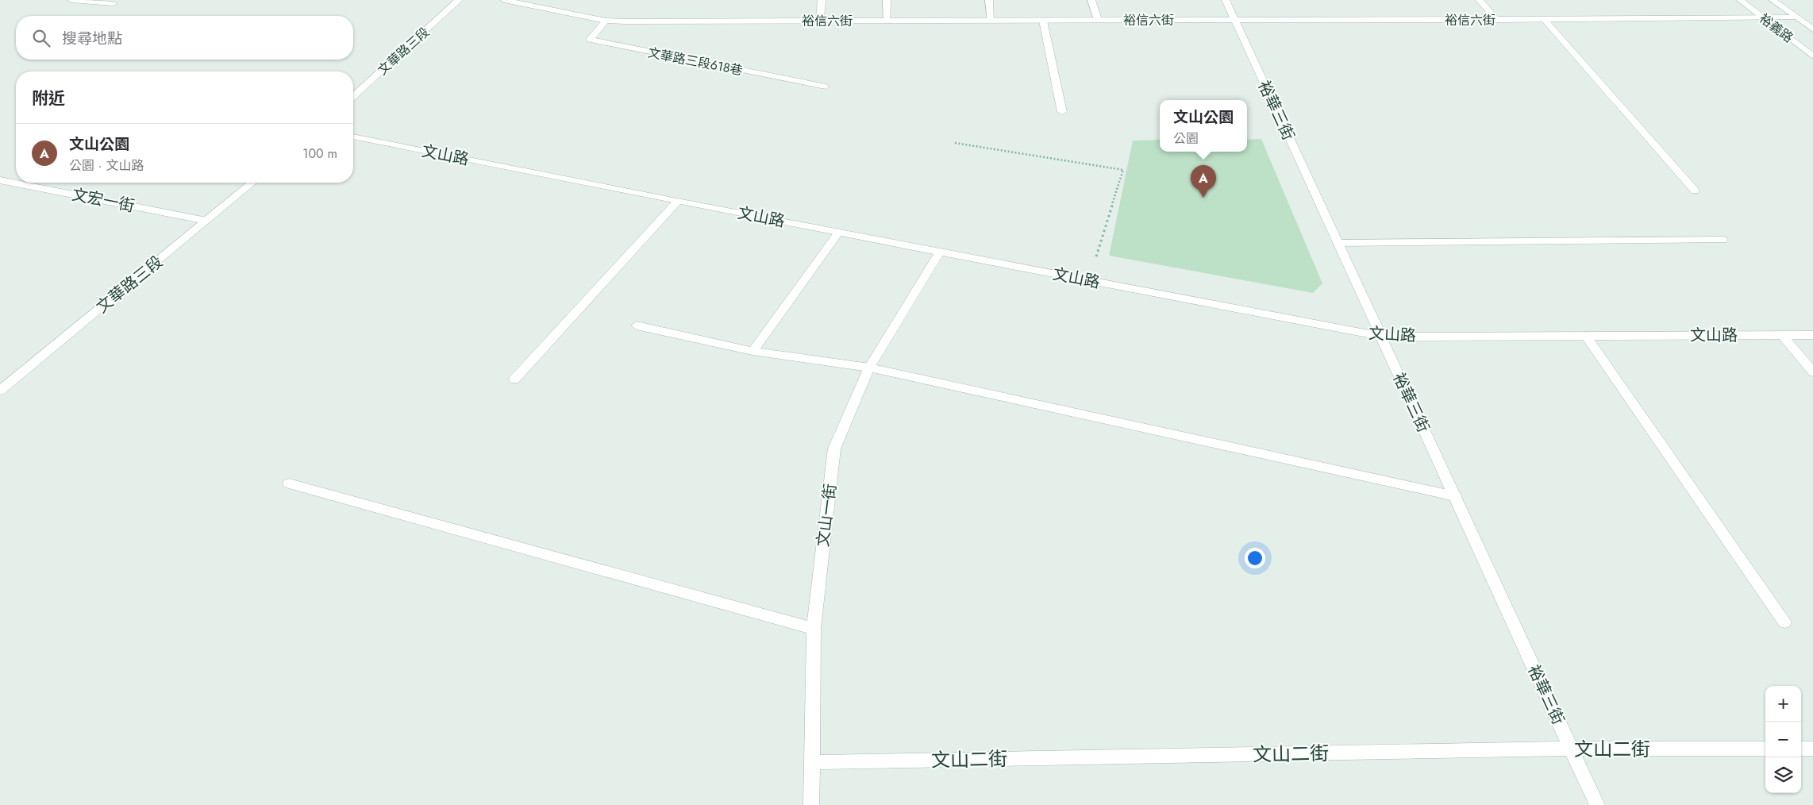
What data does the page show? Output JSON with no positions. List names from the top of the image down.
{
  "streets": {
    "street": [
      "裕信六街",
      "裕義路",
      "文華路三段",
      "文華路三段618巷",
      "裕華三街",
      "文山路",
      "文宏一街",
      "文山一街",
      "文山二街"
    ]
  },
  "crossings": [
    ["裕信六街", "裕義路"],
    ["裕信六街", "文華路三段618巷"],
    ["裕信六街", "裕華三街"],
    ["文華路三段", "文宏一街"],
    ["裕華三街", "文山路"],
    ["裕華三街", "文山二街"],
    ["文山路", "文山一街"],
    ["文山一街", "文山二街"]
  ],
  "page": {
    "search": "搜尋地點",
    "heading": "附近",
    "popup": ["文山公園", "公園"],
    "list": [
      {
        "mark": "A",
        "name": "文山公園",
        "note": "公園 · 文山路",
        "value": "100 m"
      }
    ],
    "pins": "A",
    "map_buttons": ["+", "−"]
  }
}
